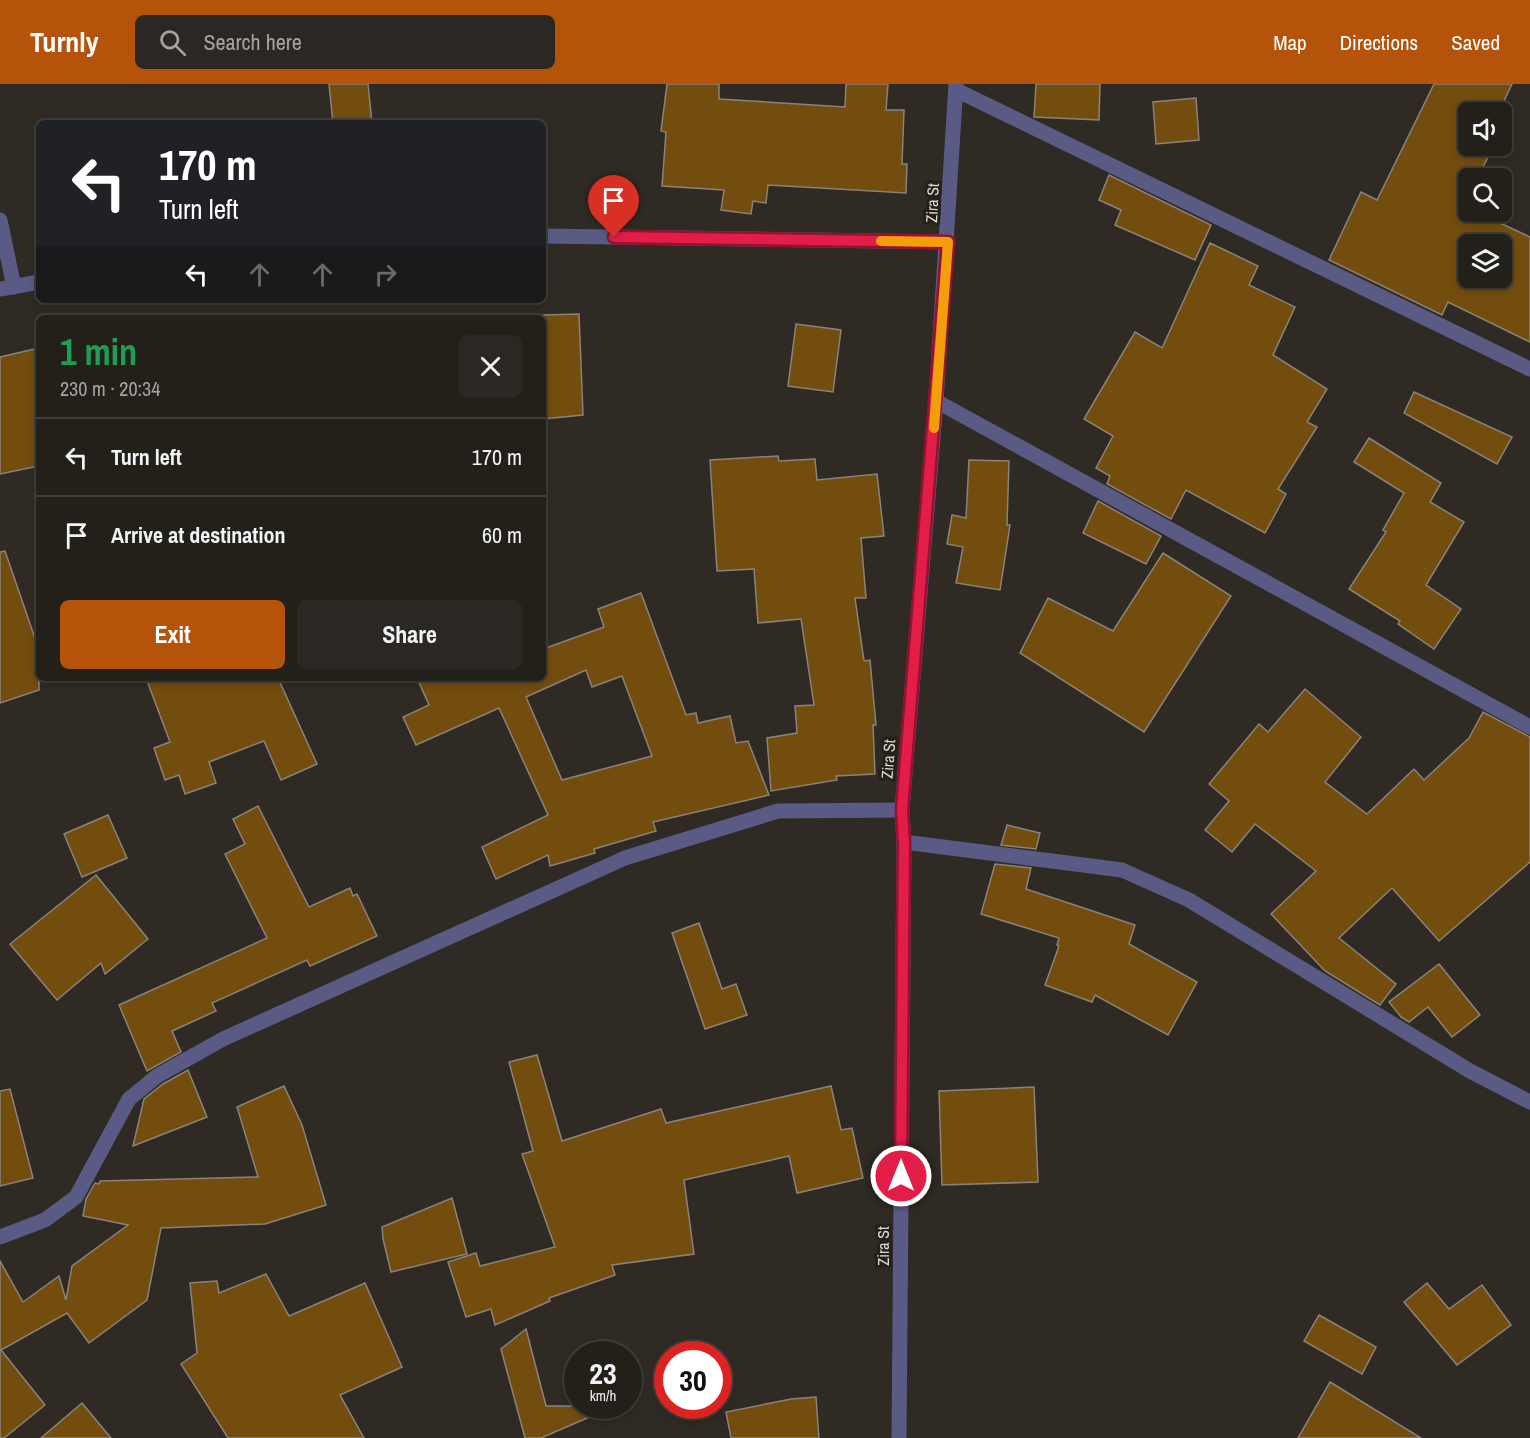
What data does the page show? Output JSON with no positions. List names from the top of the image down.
{
  "streets": {
    "street": ["Zira St"]
  },
  "page": {
    "header": "Turnly",
    "search": "Search here",
    "nav": ["Map", "Directions", "Saved"],
    "turn": ["170 m", "Turn left"],
    "heading": ["1 min", "230 m · 20:34"],
    "list": [
      {
        "name": "Turn left",
        "value": "170 m"
      },
      {
        "name": "Arrive at destination",
        "value": "60 m"
      }
    ],
    "buttons": ["Exit", "Share"],
    "speed": "23 km/h",
    "limit": "30"
  }
}
